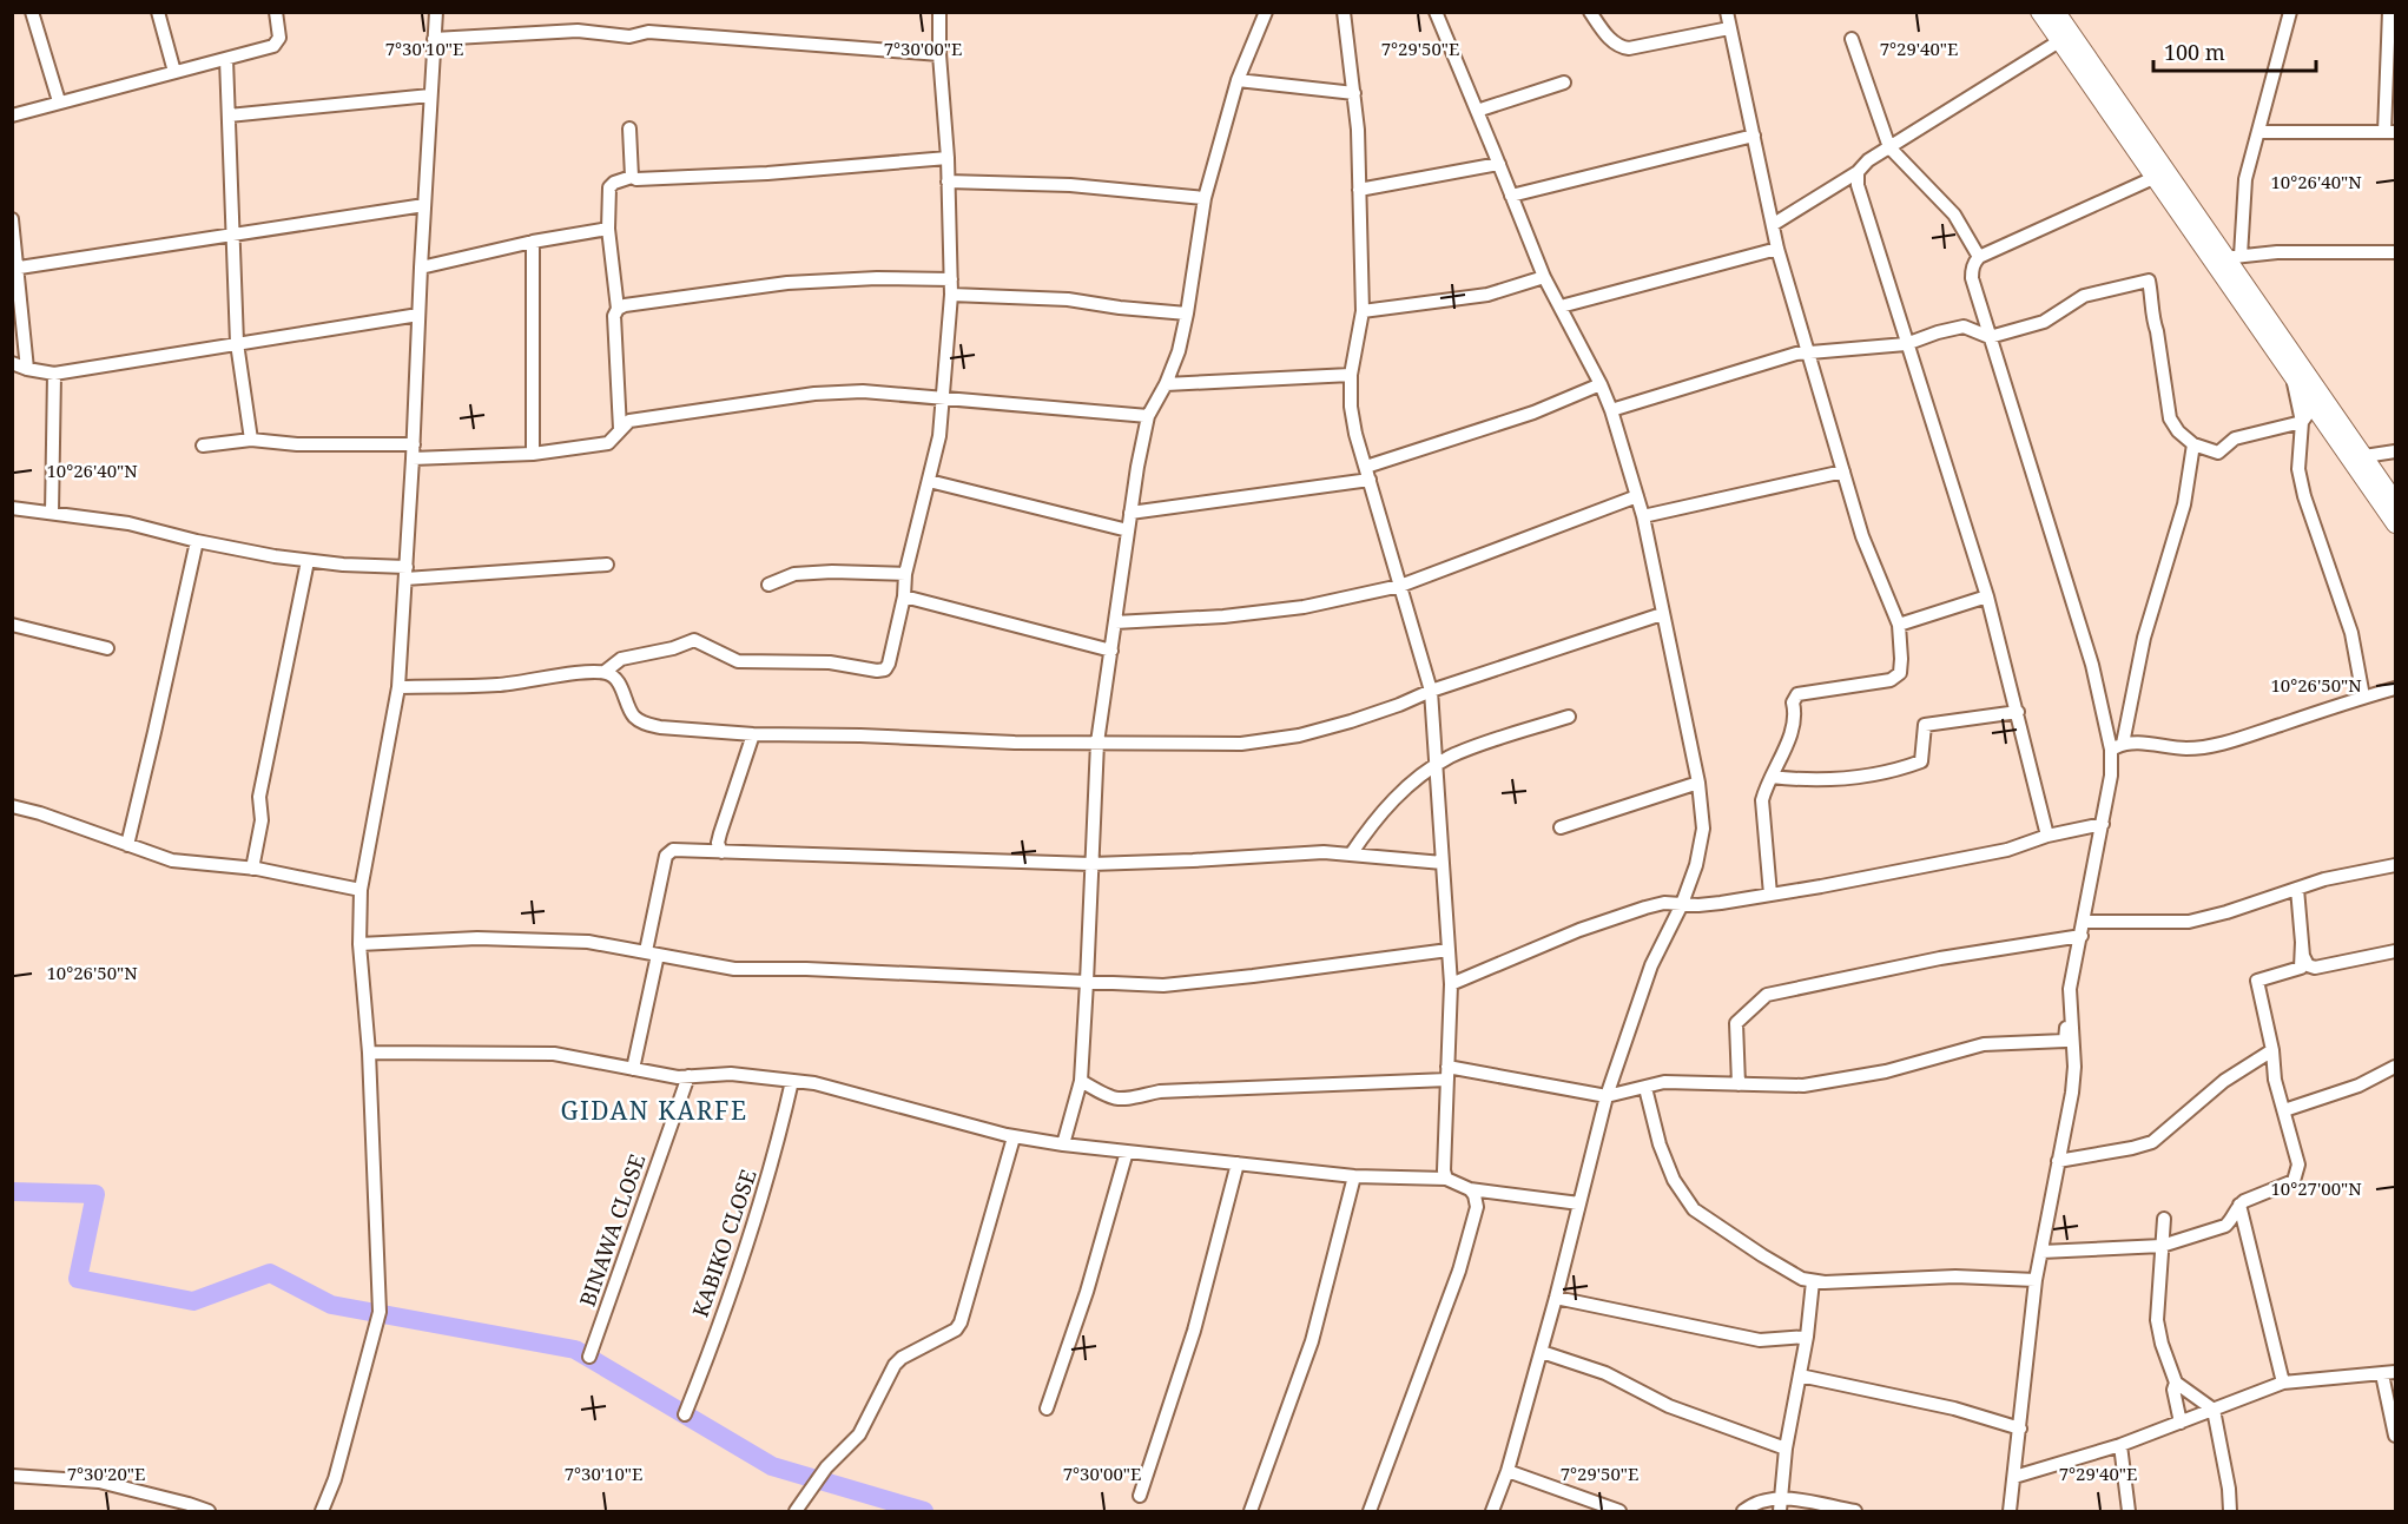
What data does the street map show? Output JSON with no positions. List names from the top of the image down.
{
  "streets": {
    "street": ["BINAWA CLOSE", "KABIKO CLOSE"]
  },
  "districts": ["GIDAN KARFE"],
  "scale_bar": "100 m",
  "coordinates": [
    "7°30'10\"E",
    "7°30'00\"E",
    "7°29'50\"E",
    "7°29'40\"E",
    "10°26'40\"N",
    "10°26'50\"N",
    "10°27'00\"N",
    "7°30'20\"E"
  ]
}
